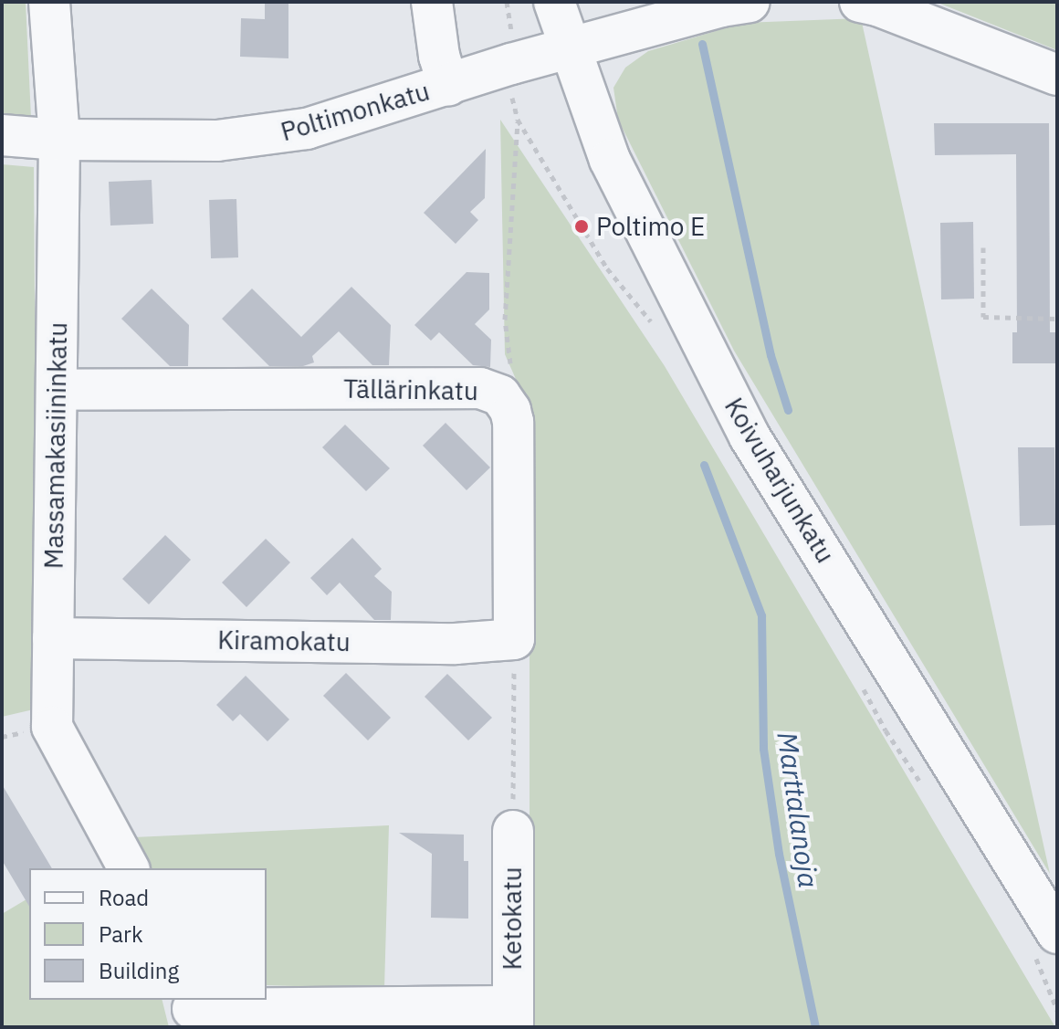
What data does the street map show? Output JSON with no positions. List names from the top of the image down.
{
  "streets": {
    "street": [
      "Poltimonkatu",
      "Tällärinkatu",
      "Massamakasiininkatu",
      "Koivuharjunkatu",
      "Kiramokatu",
      "Ketokatu"
    ]
  },
  "crossings": [
    ["Poltimonkatu", "Massamakasiininkatu"],
    ["Poltimonkatu", "Koivuharjunkatu"],
    ["Tällärinkatu", "Massamakasiininkatu"],
    ["Tällärinkatu", "Kiramokatu"],
    ["Massamakasiininkatu", "Kiramokatu"]
  ],
  "water": ["Marttalanoja"],
  "places": ["Poltimo E"],
  "legend": ["Road", "Park", "Building"]
}
